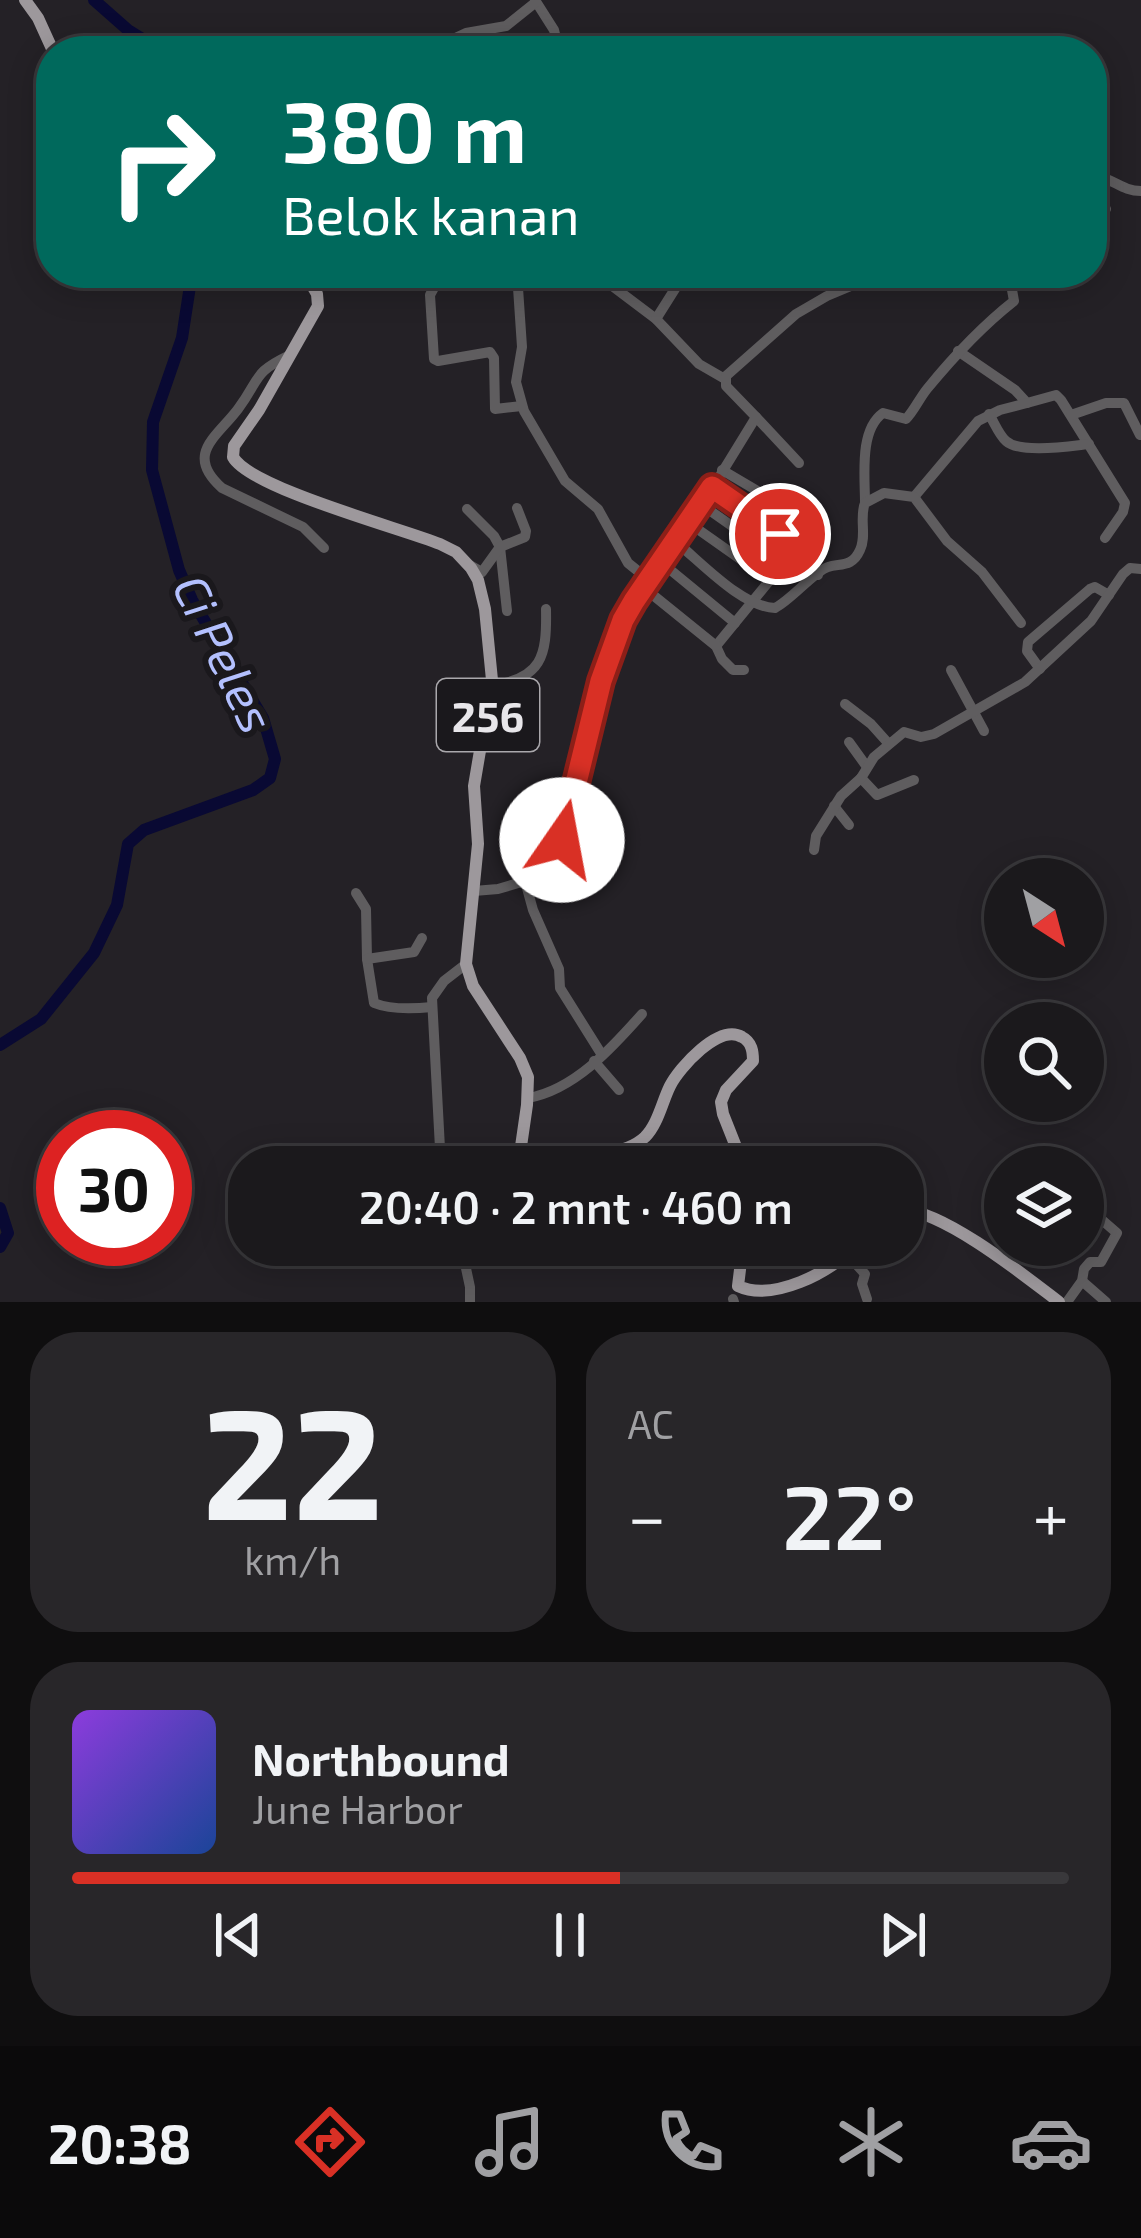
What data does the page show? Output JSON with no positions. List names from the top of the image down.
{
  "streets": {
    "main road": ["256"]
  },
  "water": ["Ci Peles"],
  "north": "bottom right",
  "page": {
    "turn": ["380 m", "Belok kanan"],
    "limit": "30",
    "trip": "20:40 · 2 mnt · 460 m",
    "tile": [
      ["22", "km/h"],
      "AC"
    ],
    "heat": ["−", "22°", "+"],
    "song": ["Northbound", "June Harbor"],
    "tabs": "20:38"
  }
}
